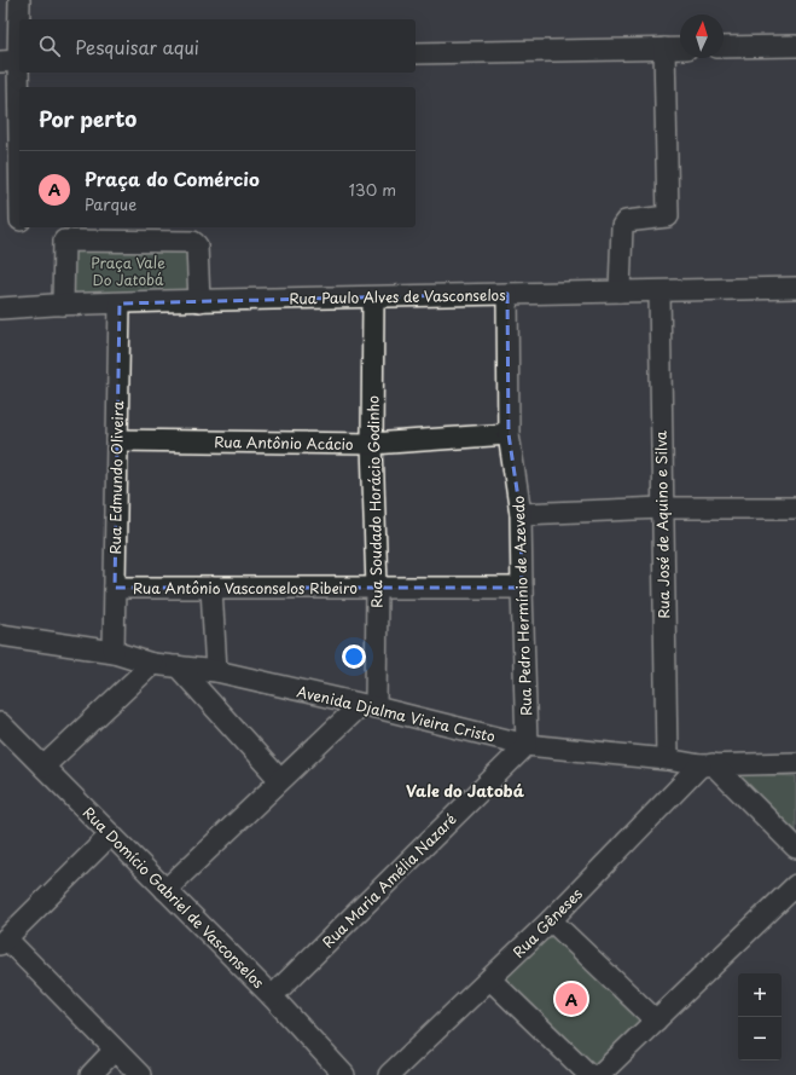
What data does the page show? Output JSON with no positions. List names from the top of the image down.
{
  "streets": {
    "street": [
      "Rua Paulo Alves de Vasconselos",
      "Rua Antônio Acácio",
      "Rua Edmundo Oliveira",
      "Rua Soudado Horácio Godinho",
      "Rua José de Aquino e Silva",
      "Rua Antônio Vasconselos Ribeiro",
      "Rua Pedro Hermínio de Azevedo",
      "Avenida Djalma Vieira Cristo",
      "Rua Maria Amélia Nazaré",
      "Rua Domício Gabriel de Vasconselos",
      "Rua Gêneses"
    ]
  },
  "crossings": [
    ["Rua Paulo Alves de Vasconselos", "Rua Edmundo Oliveira"],
    ["Rua Paulo Alves de Vasconselos", "Rua Soudado Horácio Godinho"],
    ["Rua Paulo Alves de Vasconselos", "Rua José de Aquino e Silva"],
    ["Rua Paulo Alves de Vasconselos", "Rua Pedro Hermínio de Azevedo"],
    ["Rua Antônio Acácio", "Rua Edmundo Oliveira"],
    ["Rua Antônio Acácio", "Rua Soudado Horácio Godinho"],
    ["Rua Antônio Acácio", "Rua Pedro Hermínio de Azevedo"],
    ["Rua Edmundo Oliveira", "Rua Antônio Vasconselos Ribeiro"],
    ["Rua Edmundo Oliveira", "Avenida Djalma Vieira Cristo"],
    ["Rua Soudado Horácio Godinho", "Rua Antônio Vasconselos Ribeiro"],
    ["Rua Soudado Horácio Godinho", "Avenida Djalma Vieira Cristo"],
    ["Rua José de Aquino e Silva", "Avenida Djalma Vieira Cristo"],
    ["Rua Antônio Vasconselos Ribeiro", "Rua Pedro Hermínio de Azevedo"],
    ["Rua Pedro Hermínio de Azevedo", "Avenida Djalma Vieira Cristo"],
    ["Rua Pedro Hermínio de Azevedo", "Rua Maria Amélia Nazaré"],
    ["Avenida Djalma Vieira Cristo", "Rua Maria Amélia Nazaré"],
    ["Avenida Djalma Vieira Cristo", "Rua Gêneses"],
    ["Rua Maria Amélia Nazaré", "Rua Domício Gabriel de Vasconselos"]
  ],
  "districts": ["Vale do Jatobá"],
  "parks": ["Praça Vale Do Jatobá"],
  "north": "top",
  "page": {
    "search": "Pesquisar aqui",
    "heading": "Por perto",
    "list": [
      {
        "mark": "A",
        "name": "Praça do Comércio",
        "note": "Parque",
        "value": "130 m"
      }
    ],
    "map_buttons": ["+", "−"],
    "pins": "A"
  }
}
